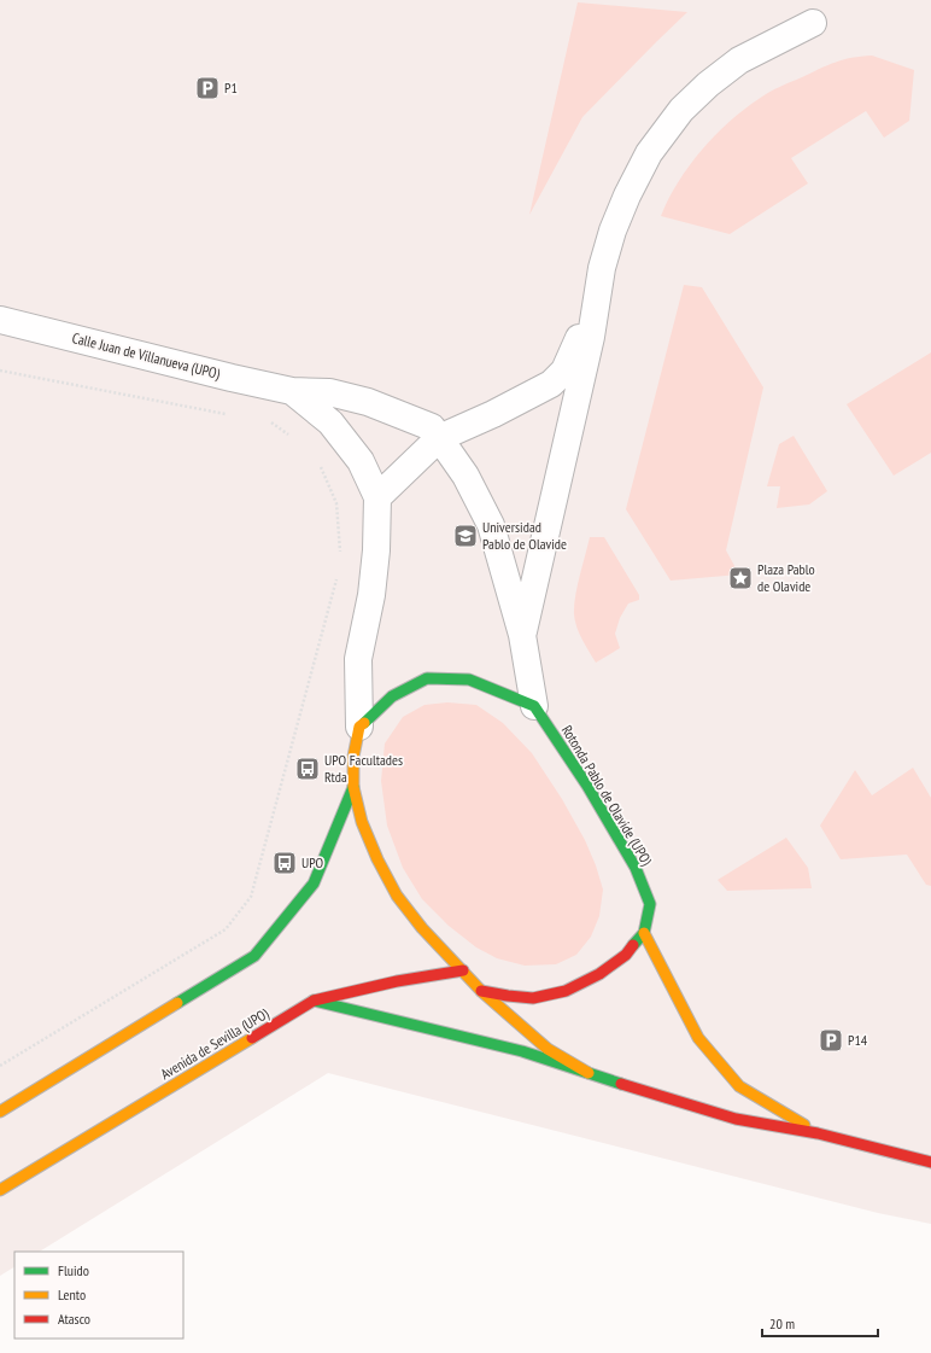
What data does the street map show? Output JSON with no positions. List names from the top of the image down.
{
  "streets": {
    "street": ["Calle Juan de Villanueva (UPO)", "Rotonda Pablo de Olavide (UPO)", "Avenida de Sevilla (UPO)"]
  },
  "crossings": [
    ["Calle Juan de Villanueva (UPO)", "Rotonda Pablo de Olavide (UPO)"]
  ],
  "places": {
    "parking": ["P1", "P14"],
    "school or university": ["Universidad Pablo de Olavide"],
    "place": ["Plaza Pablo de Olavide"],
    "bus stop": ["UPO Facultades Rtda", "UPO"]
  },
  "legend": ["Fluido", "Lento", "Atasco"],
  "scale_bar": "20 m"
}
